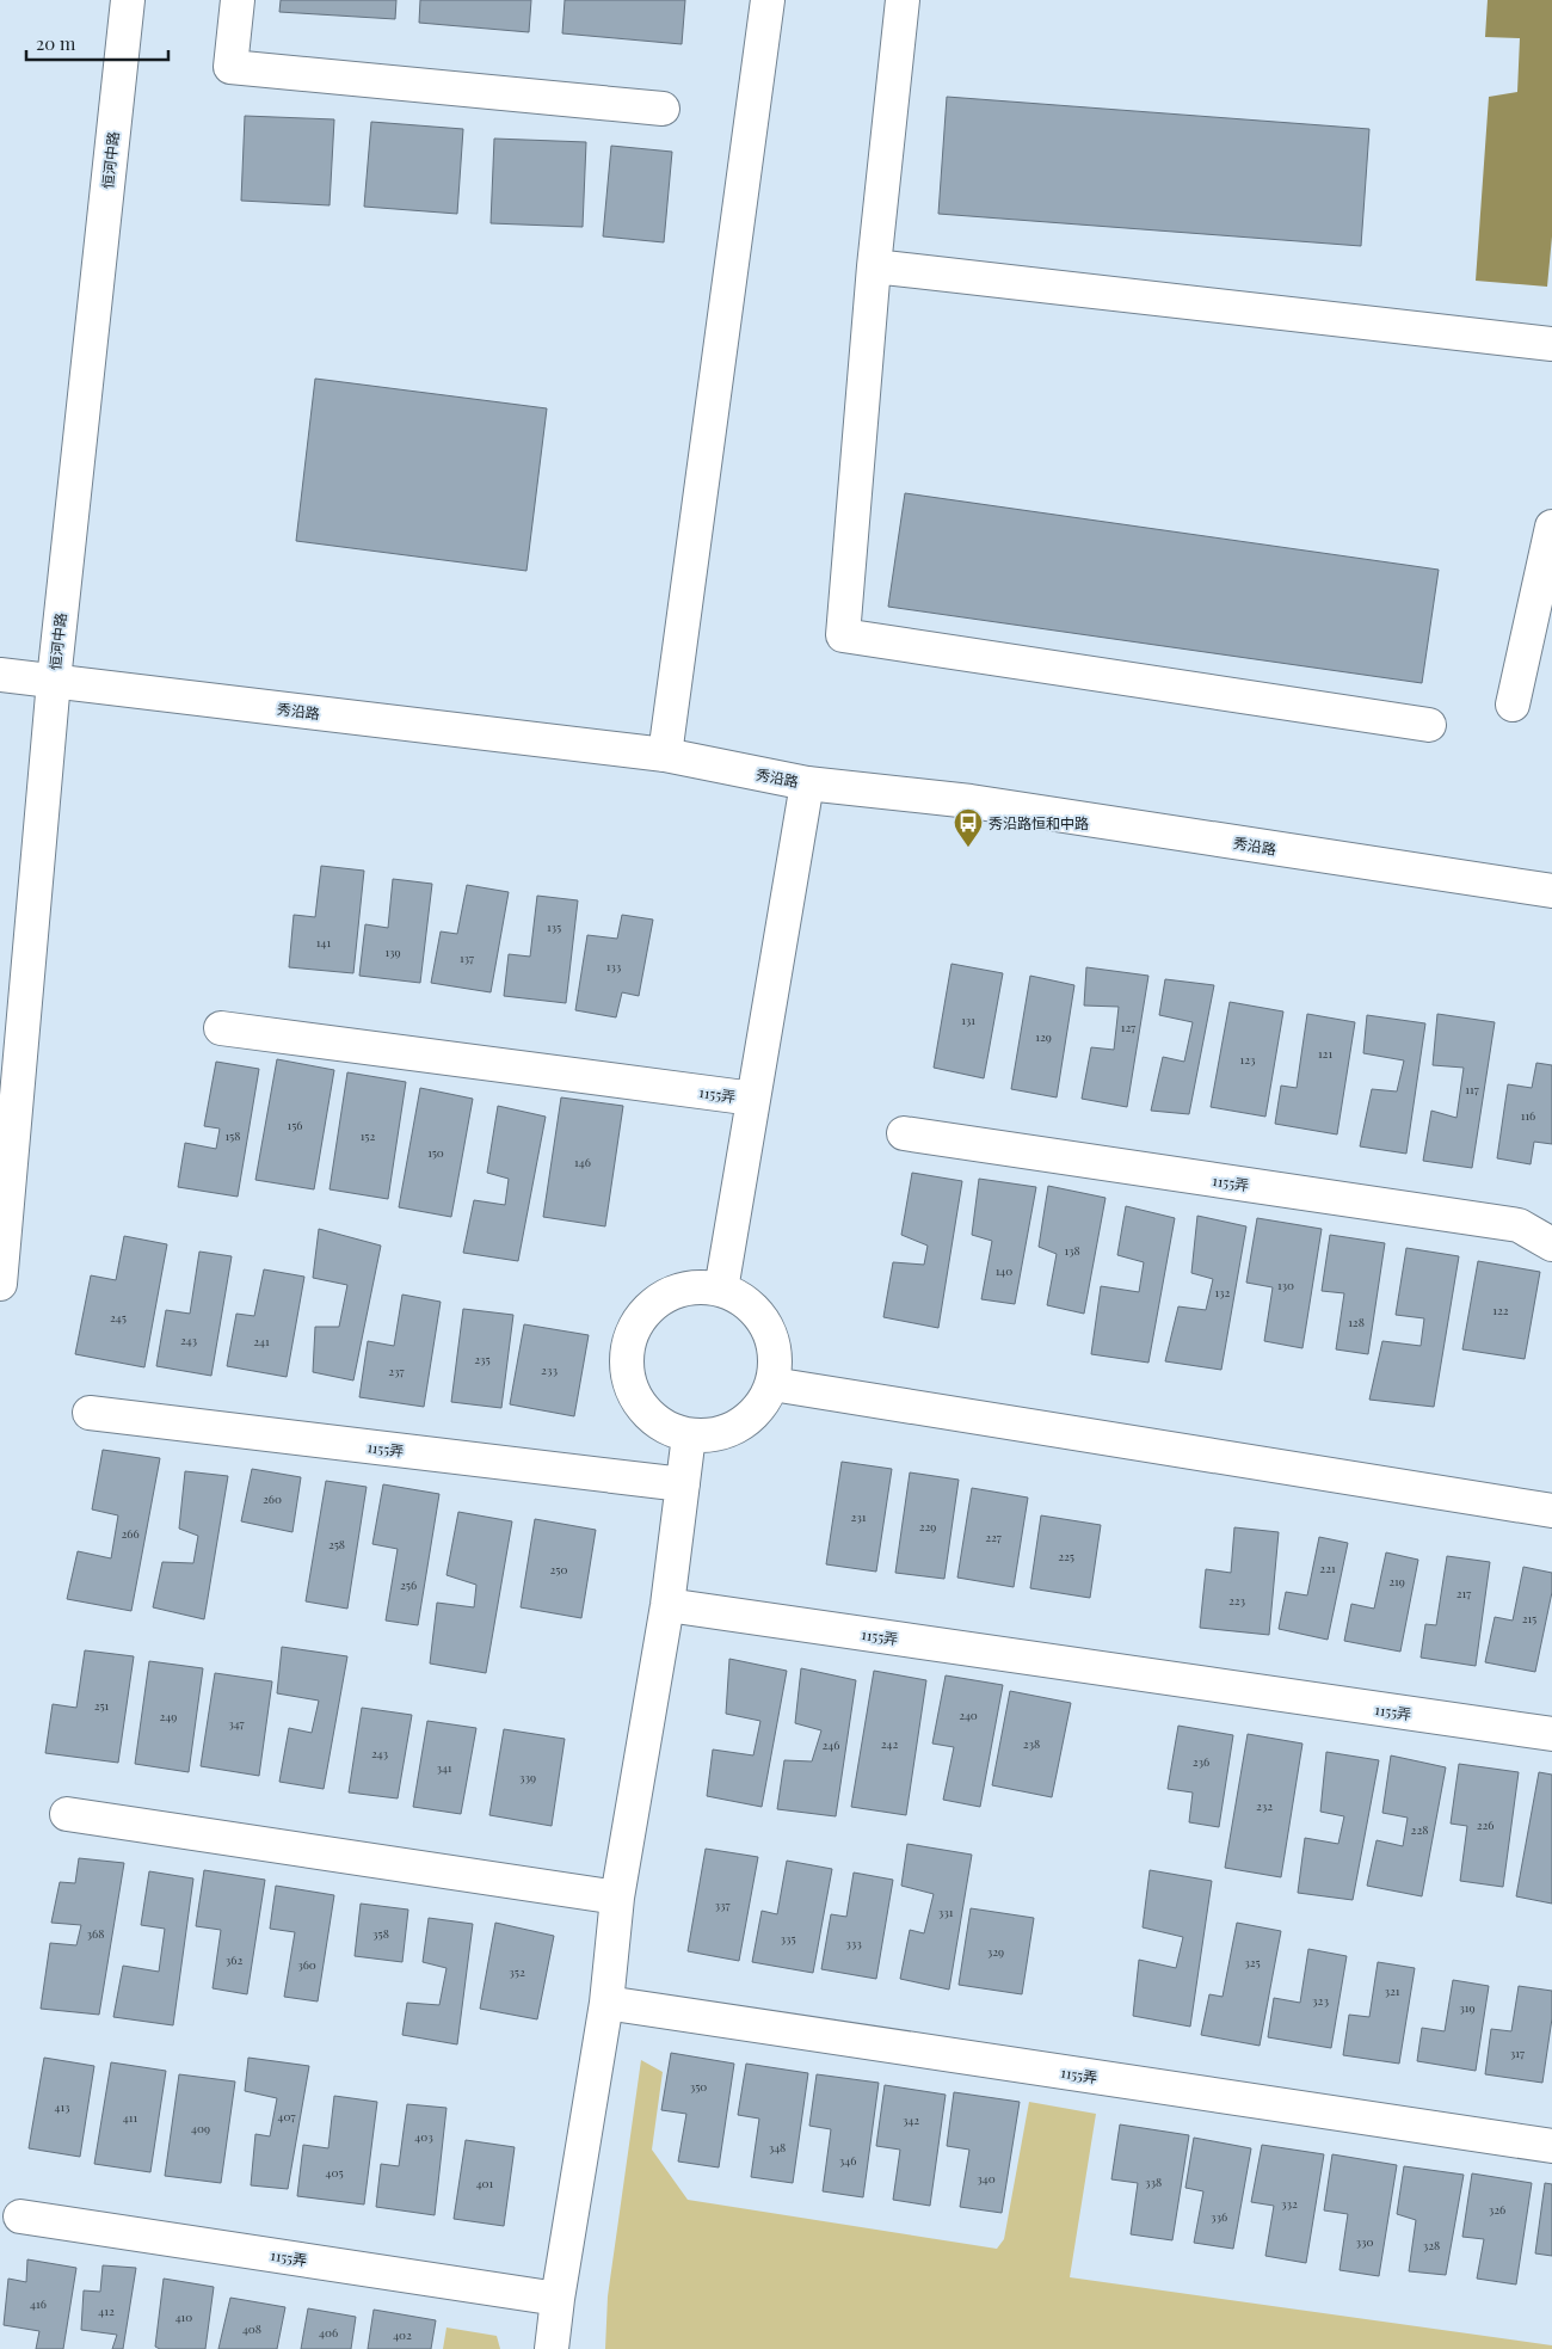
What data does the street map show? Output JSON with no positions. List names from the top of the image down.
{
  "streets": {
    "street": ["恒河中路", "秀沿路", "1155弄"]
  },
  "crossings": [
    ["恒河中路", "秀沿路"],
    ["秀沿路", "1155弄"]
  ],
  "places": {
    "bus stop": ["秀沿路恒和中路"]
  },
  "house_numbers": [
    "135",
    "141",
    "139",
    "137",
    "133",
    "131",
    "127",
    "129",
    "121",
    "123",
    "117",
    "116",
    "156",
    "158",
    "152",
    "150",
    "146",
    "138",
    "140",
    "130",
    "132",
    "122",
    "245",
    "128",
    "243",
    "241",
    "235",
    "233",
    "237",
    "260",
    "231",
    "229",
    "266",
    "227",
    "258",
    "225",
    "221",
    "250",
    "219",
    "256",
    "217",
    "223",
    "215",
    "251",
    "240",
    "249",
    "347",
    "242",
    "238",
    "246",
    "243",
    "236",
    "341",
    "339",
    "232",
    "226",
    "228",
    "337",
    "331",
    "368",
    "358",
    "335",
    "333",
    "329",
    "362",
    "325",
    "360",
    "352",
    "321",
    "323",
    "319",
    "317",
    "350",
    "413",
    "407",
    "411",
    "342",
    "409",
    "403",
    "348",
    "346",
    "405",
    "340",
    "338",
    "401",
    "332",
    "326",
    "336",
    "330",
    "328",
    "416",
    "412",
    "410",
    "408",
    "406",
    "402"
  ],
  "scale_bar": "20 m"
}
